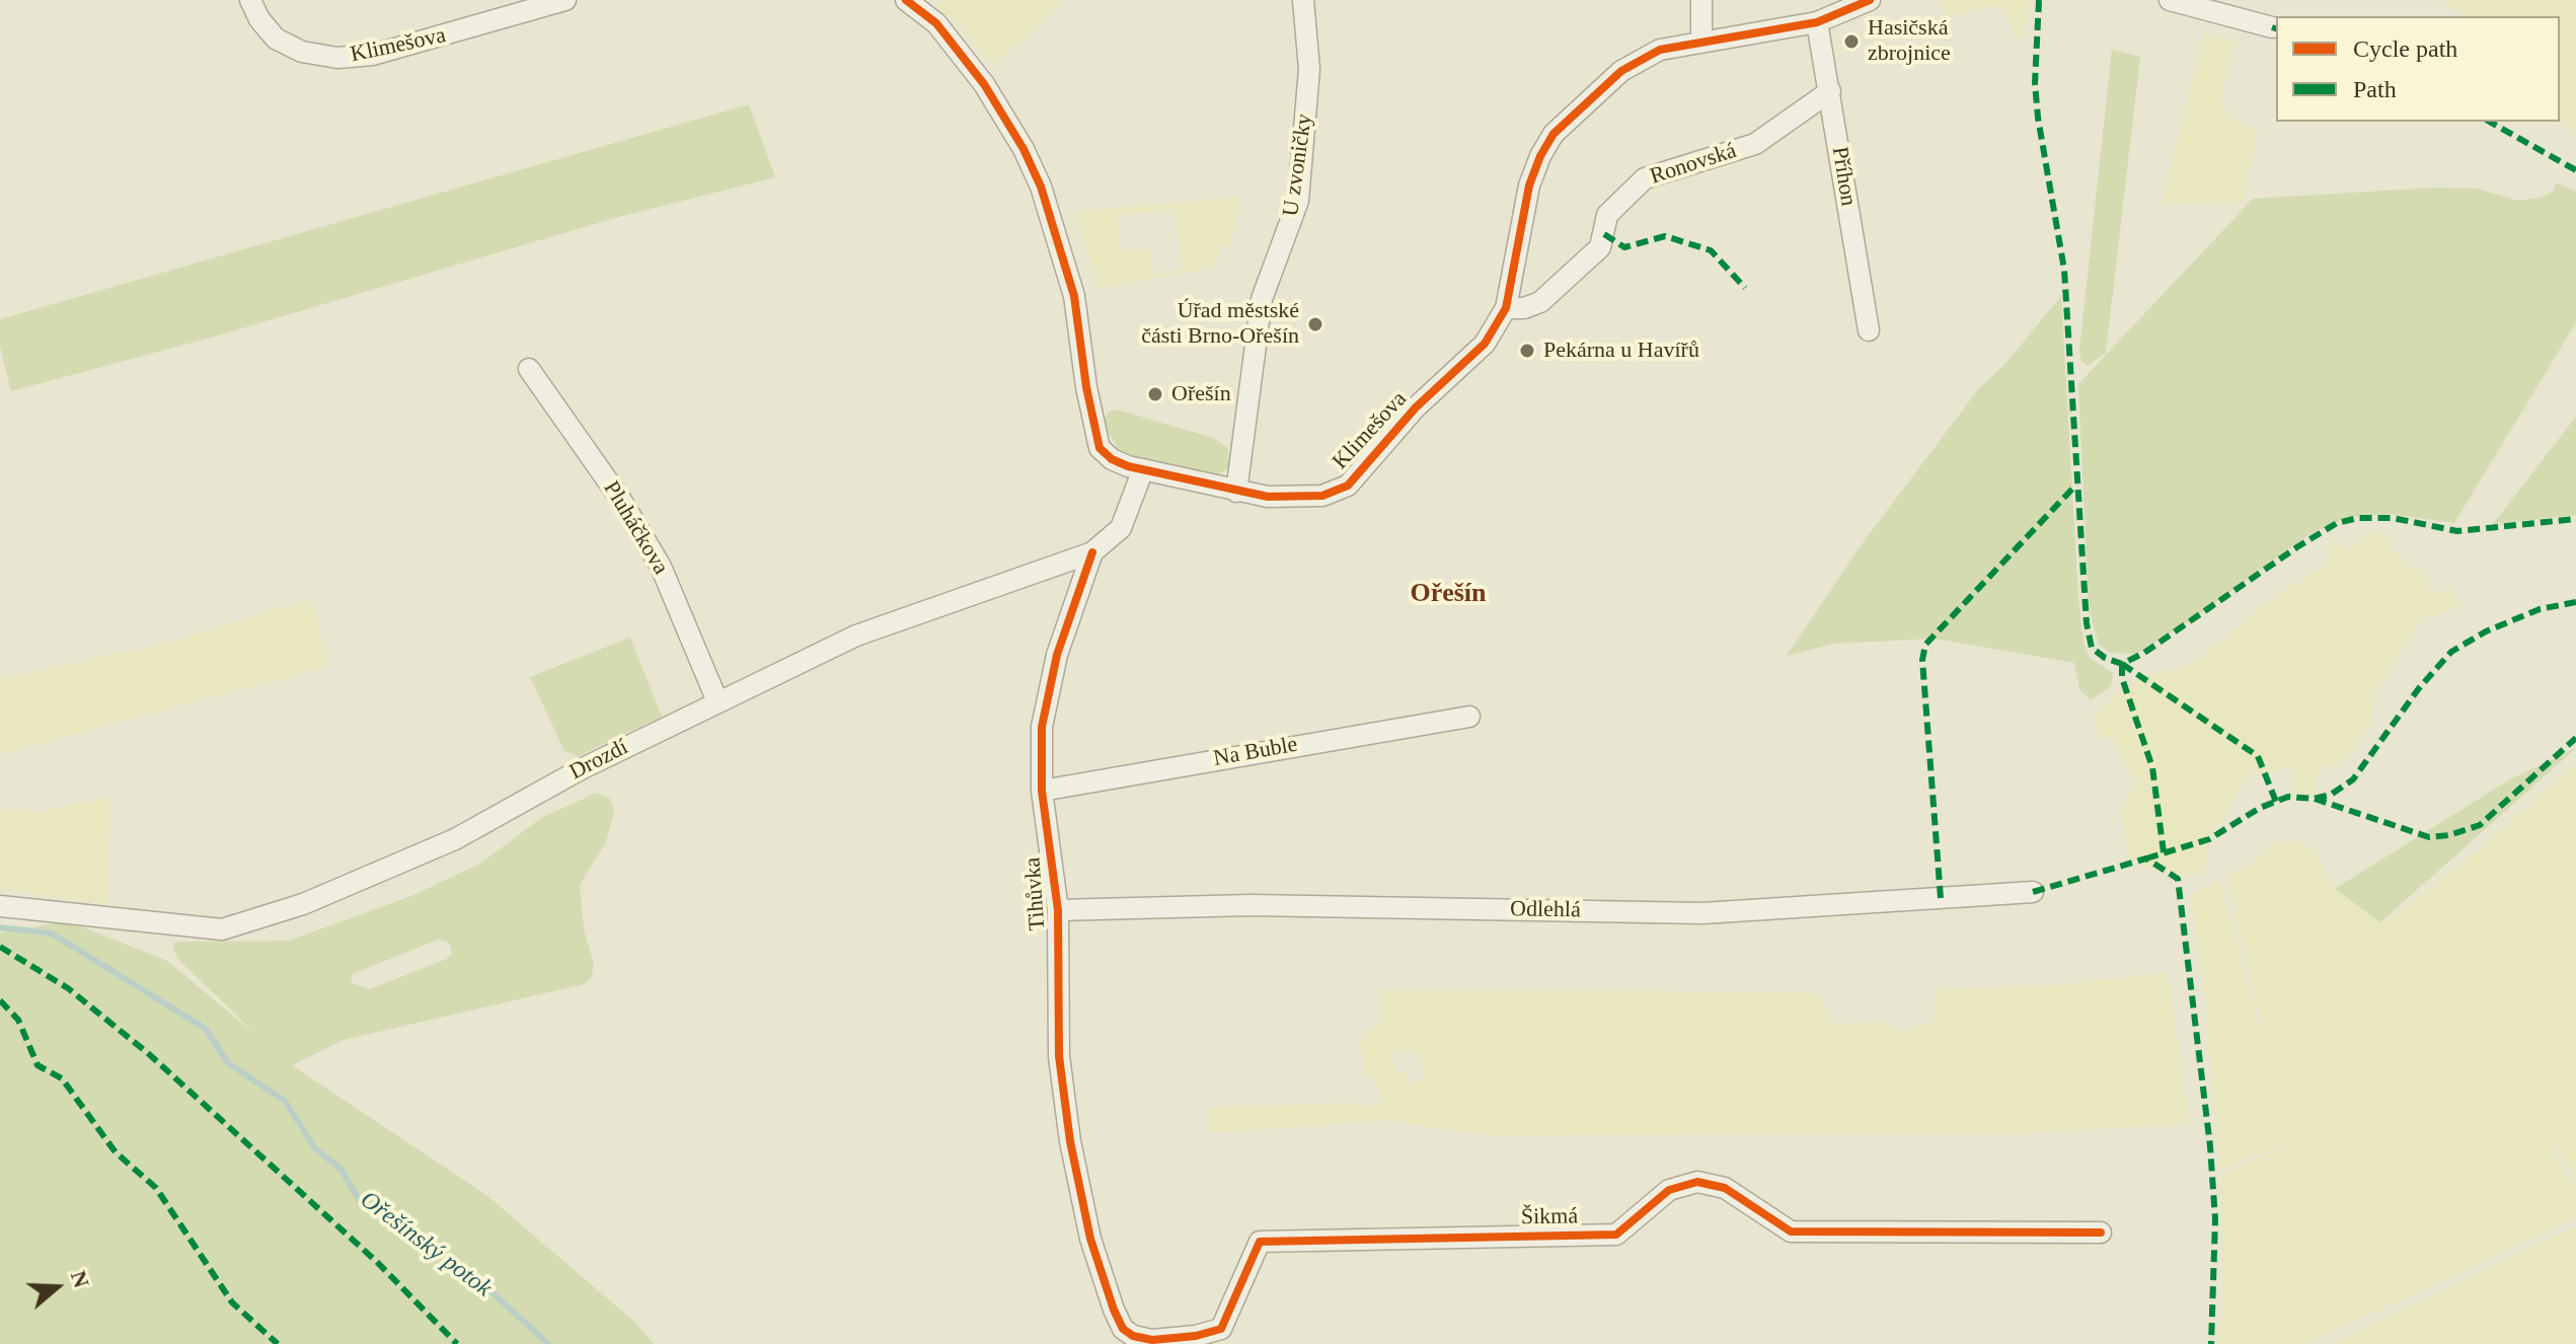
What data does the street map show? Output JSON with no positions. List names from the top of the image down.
{
  "streets": {
    "street": [
      "Klimešova",
      "Ronovská",
      "U zvoničky",
      "Příhon",
      "Pluháčkova",
      "Na Buble",
      "Drozdí",
      "Tihůvka",
      "Odlehlá",
      "Šikmá"
    ]
  },
  "crossings": [
    ["Klimešova", "Ronovská"],
    ["Klimešova", "U zvoničky"],
    ["Klimešova", "Příhon"],
    ["Klimešova", "Drozdí"],
    ["Ronovská", "Příhon"],
    ["Pluháčkova", "Drozdí"],
    ["Na Buble", "Tihůvka"],
    ["Drozdí", "Tihůvka"],
    ["Tihůvka", "Odlehlá"],
    ["Tihůvka", "Šikmá"]
  ],
  "districts": ["Ořešín"],
  "water": ["Ořešínský potok"],
  "places": [
    "Hasičská zbrojnice",
    "Úřad městské části Brno-Ořešín",
    "Pekárna u Havířů",
    "Ořešín"
  ],
  "legend": ["Cycle path", "Path"],
  "north": "right"
}
